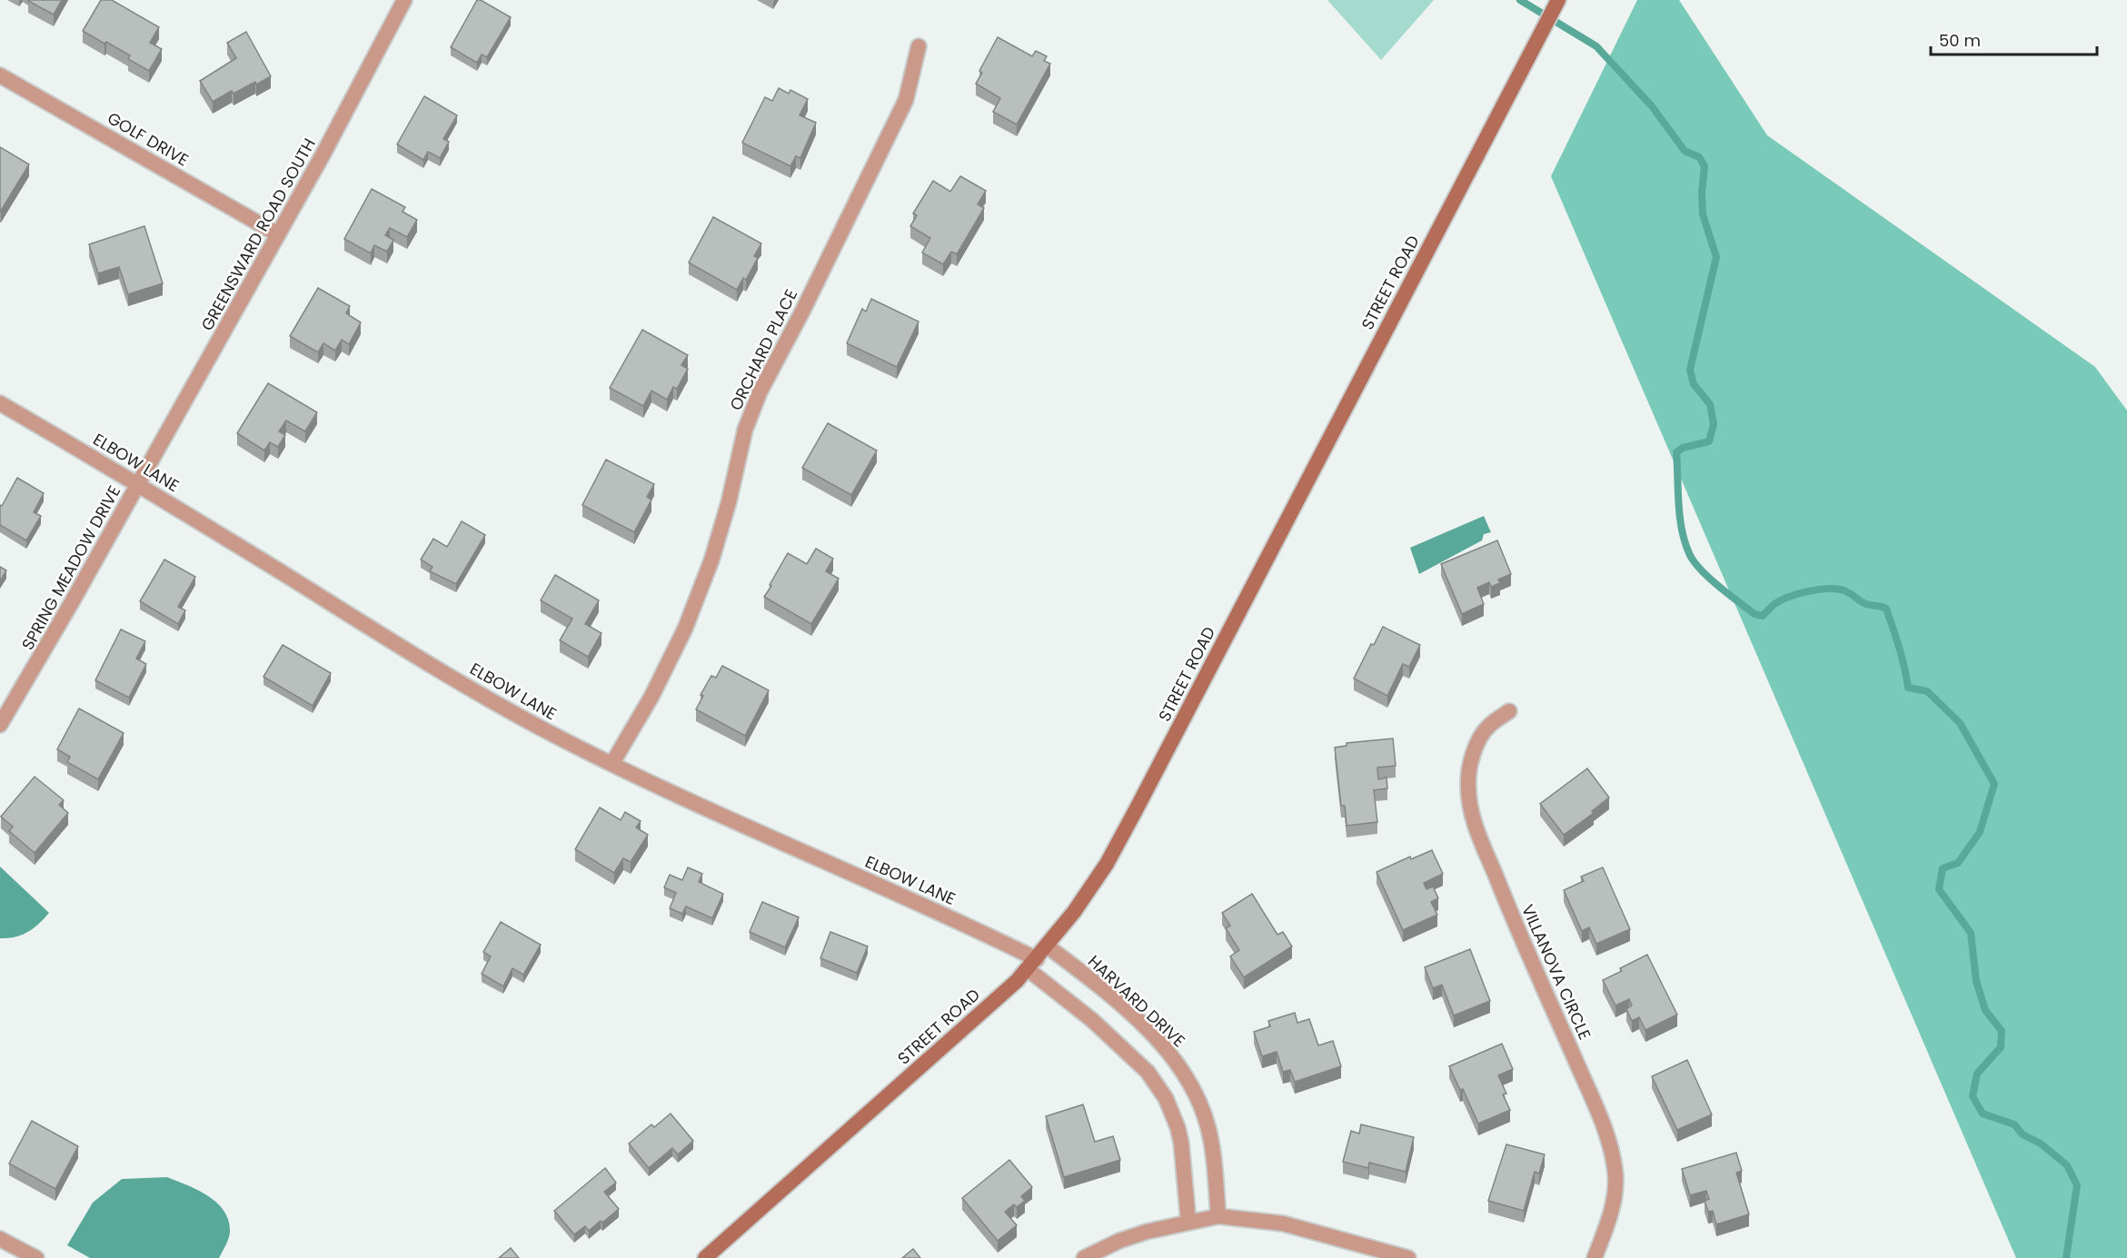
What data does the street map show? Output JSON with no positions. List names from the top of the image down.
{
  "streets": {
    "main road": ["STREET ROAD"],
    "street": [
      "GOLF DRIVE",
      "GREENSWARD ROAD SOUTH",
      "ORCHARD PLACE",
      "ELBOW LANE",
      "SPRING MEADOW DRIVE",
      "VILLANOVA CIRCLE",
      "HARVARD DRIVE"
    ]
  },
  "crossings": [
    ["GOLF DRIVE", "GREENSWARD ROAD SOUTH"],
    ["GREENSWARD ROAD SOUTH", "ELBOW LANE"],
    ["GREENSWARD ROAD SOUTH", "SPRING MEADOW DRIVE"],
    ["STREET ROAD", "ELBOW LANE"],
    ["STREET ROAD", "HARVARD DRIVE"],
    ["ORCHARD PLACE", "ELBOW LANE"],
    ["ELBOW LANE", "SPRING MEADOW DRIVE"]
  ],
  "scale_bar": "50 m"
}
